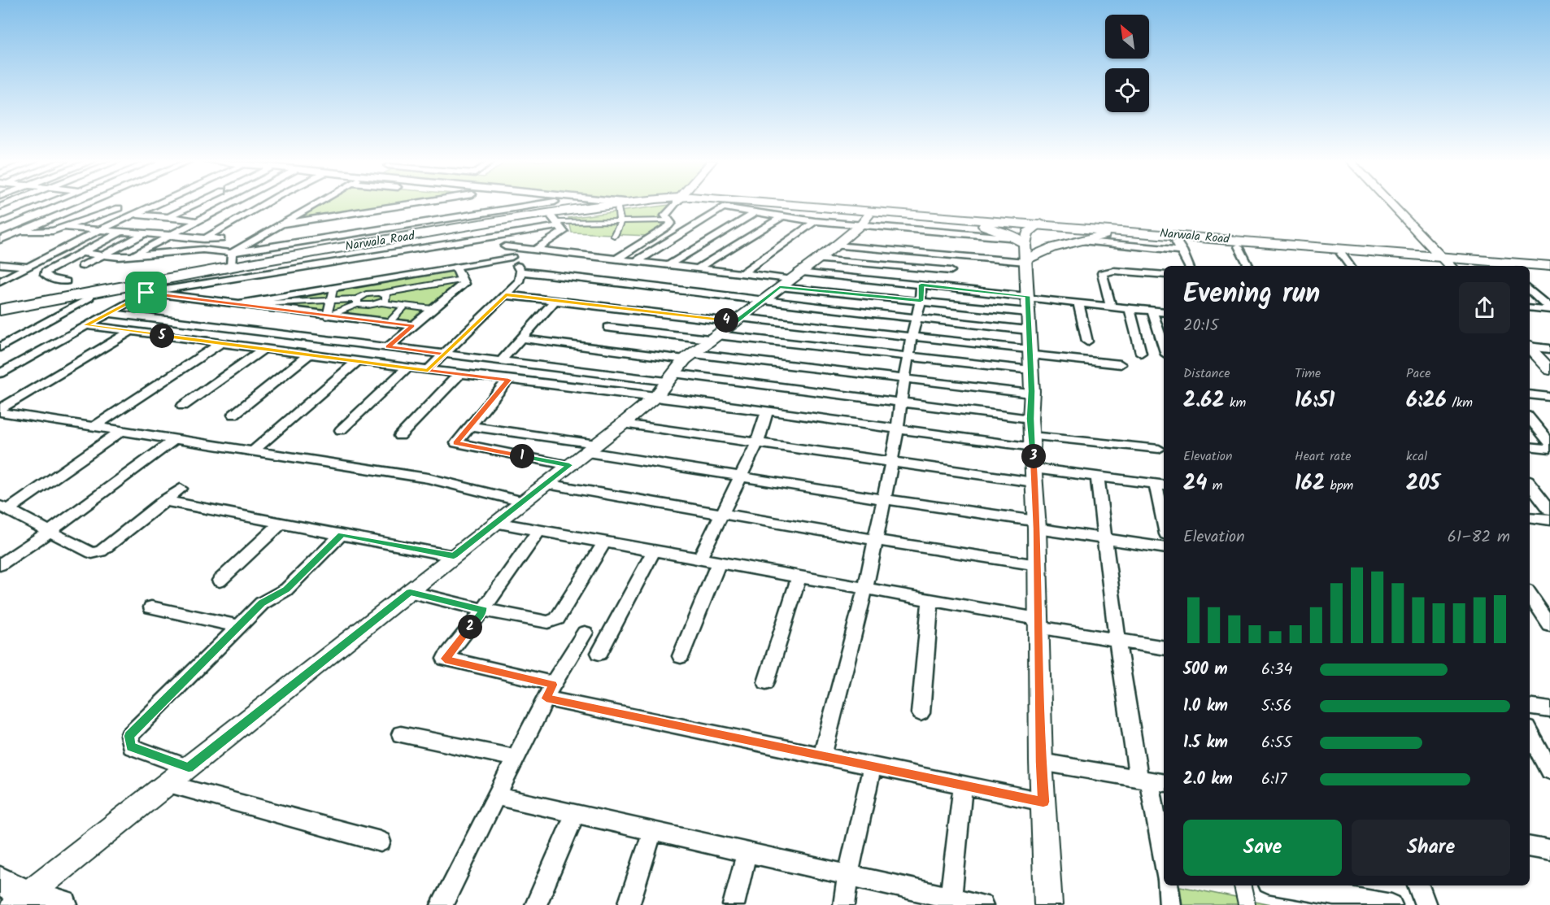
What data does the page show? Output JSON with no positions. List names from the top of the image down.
{
  "streets": {
    "main road": ["Narwala Road"]
  },
  "north": "top left",
  "page": {
    "heading": ["Evening run", "20:15"],
    "pins": [
      "4",
      "5",
      "1",
      "3",
      "2"
    ],
    "stats": [
      ["Distance", "2.62 km"],
      ["Time", "16:51"],
      ["Pace", "6:26 /km"],
      ["Elevation", "24 m"],
      ["Heart rate", "162 bpm"],
      ["kcal", "205"]
    ],
    "chart": ["Elevation", "61–82 m"],
    "list": [
      {
        "name": "500 m",
        "note": "6:34"
      },
      {
        "name": "1.0 km",
        "note": "5:56"
      },
      {
        "name": "1.5 km",
        "note": "6:55"
      },
      {
        "name": "2.0 km",
        "note": "6:17"
      }
    ],
    "buttons": ["Save", "Share"]
  }
}
